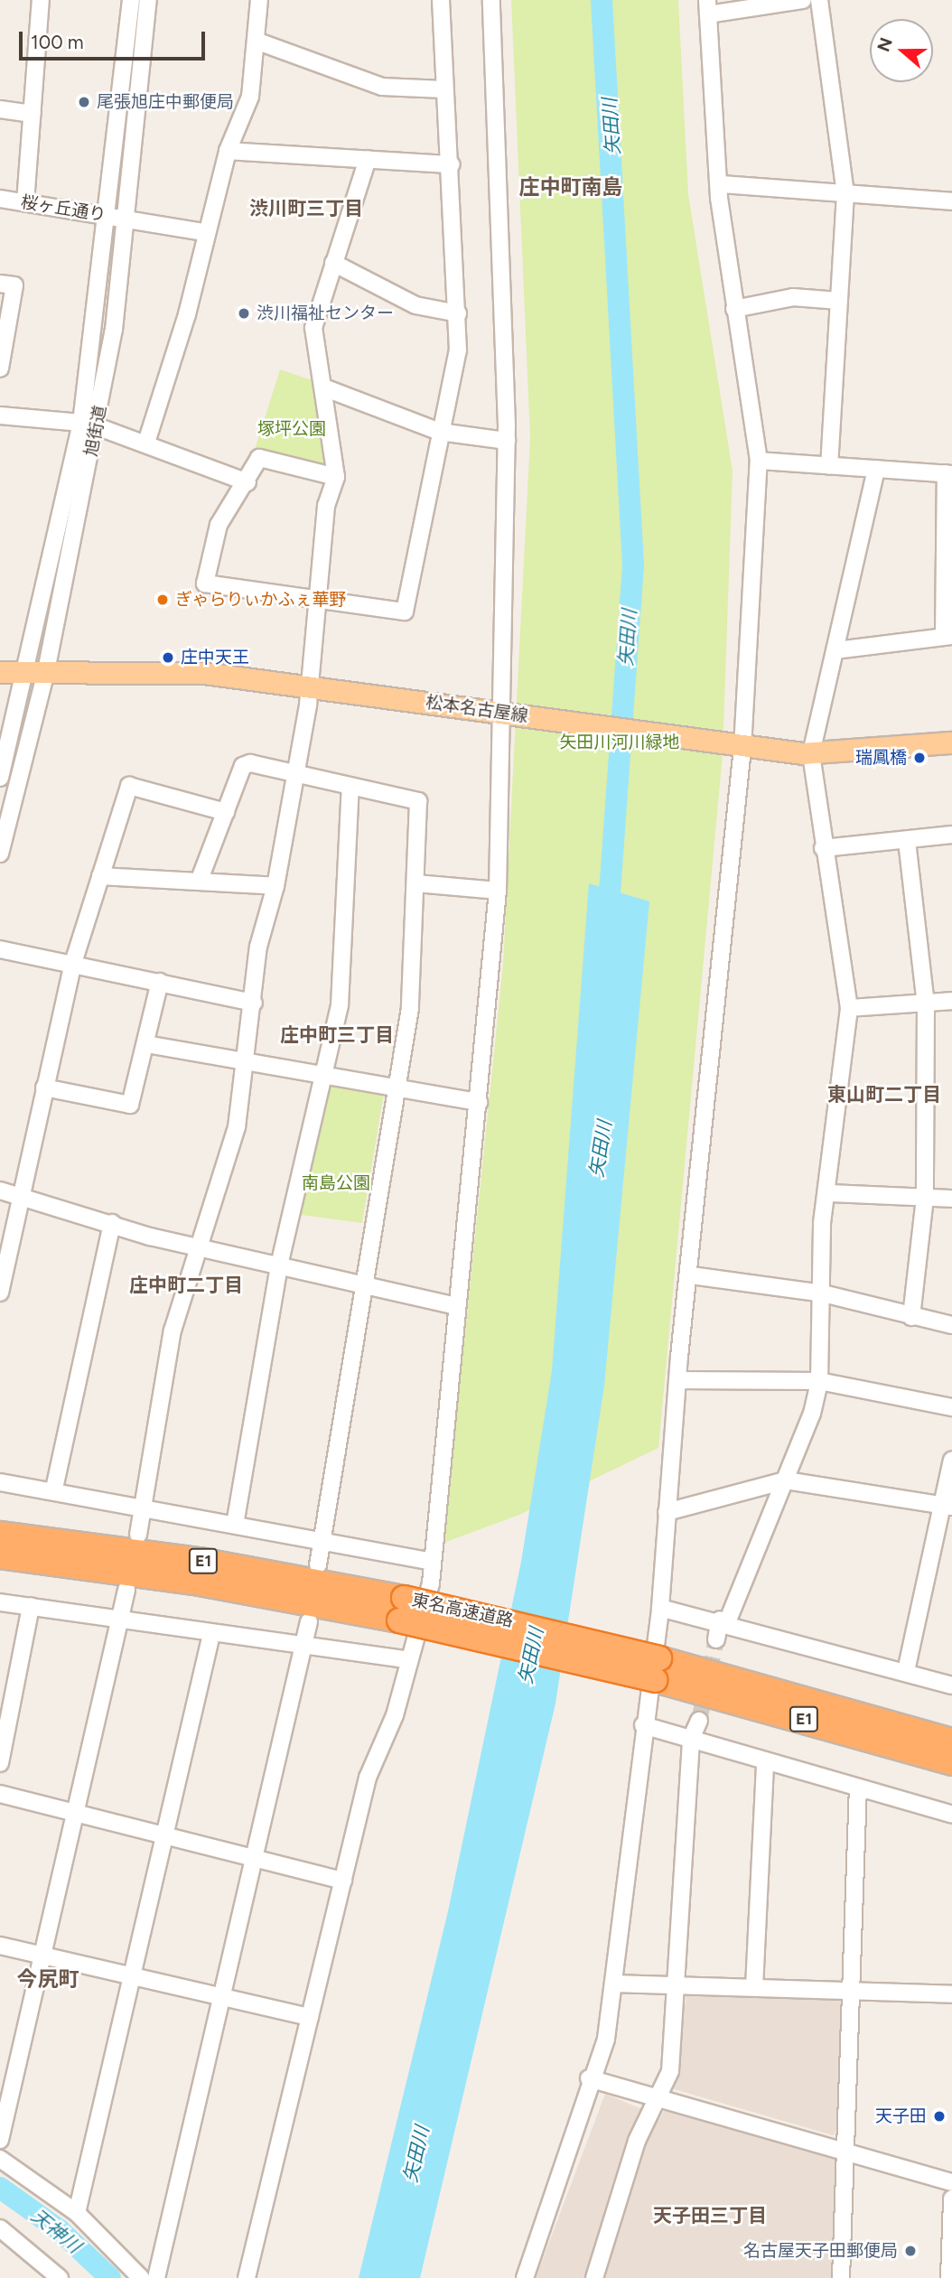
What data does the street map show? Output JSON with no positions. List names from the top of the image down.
{
  "streets": {
    "highway": ["E1", "東名高速道路"],
    "main road": ["松本名古屋線"],
    "street": ["桜ヶ丘通り", "旭街道"]
  },
  "crossings": [
    ["桜ヶ丘通り", "旭街道"],
    ["旭街道", "松本名古屋線"]
  ],
  "districts": [
    "庄中町南島",
    "渋川町三丁目",
    "庄中町三丁目",
    "東山町二丁目",
    "庄中町二丁目",
    "今尻町",
    "天子田三丁目"
  ],
  "water": ["矢田川", "天神川"],
  "parks": ["塚坪公園", "矢田川河川緑地", "南島公園"],
  "places": [
    "尾張旭庄中郵便局",
    "渋川福祉センター",
    "ぎゃらりぃかふぇ華野",
    "庄中天王",
    "瑞鳳橋",
    "天子田",
    "名古屋天子田郵便局"
  ],
  "scale_bar": "100 m",
  "north": "left"
}
